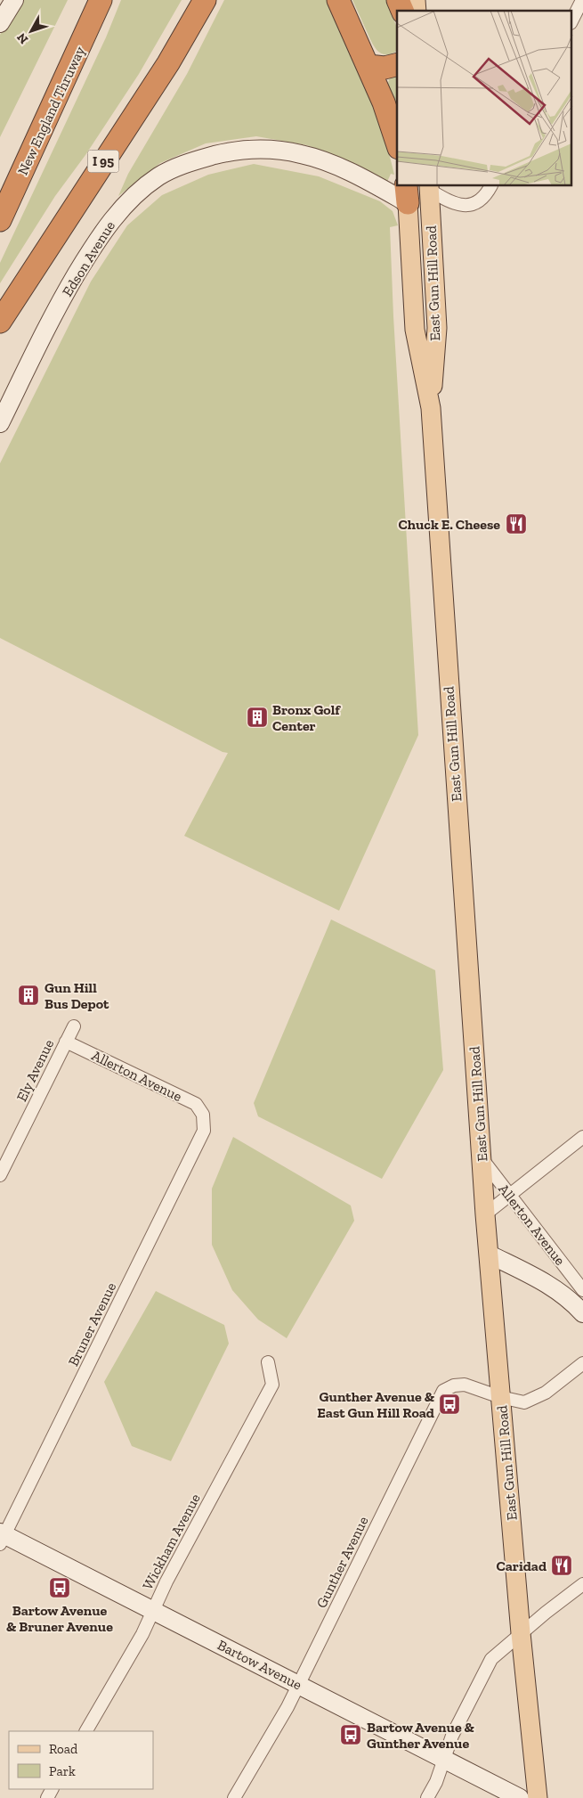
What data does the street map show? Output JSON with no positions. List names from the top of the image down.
{
  "streets": {
    "highway": ["New England Thruway", "I 95"],
    "main road": [
      "Edson Avenue",
      "East Gun Hill Road",
      "Allerton Avenue",
      "Bartow Avenue"
    ],
    "street": [
      "Ely Avenue",
      "Bruner Avenue",
      "Wickham Avenue",
      "Gunther Avenue"
    ]
  },
  "crossings": [
    ["Edson Avenue", "East Gun Hill Road"],
    ["East Gun Hill Road", "Allerton Avenue"],
    ["East Gun Hill Road", "Gunther Avenue"],
    ["Ely Avenue", "Allerton Avenue"],
    ["Allerton Avenue", "Bruner Avenue"],
    ["Bruner Avenue", "Bartow Avenue"],
    ["Wickham Avenue", "Bartow Avenue"],
    ["Gunther Avenue", "Bartow Avenue"]
  ],
  "places": {
    "restaurant": ["Chuck E. Cheese", "Caridad"],
    "building": ["Bronx Golf Center", "Gun Hill Bus Depot"],
    "bus stop": ["Gunther Avenue & East Gun Hill Road", "Bartow Avenue & Bruner Avenue", "Bartow Avenue & Gunther Avenue"]
  },
  "legend": ["Road", "Park"],
  "north": "bottom left"
}
